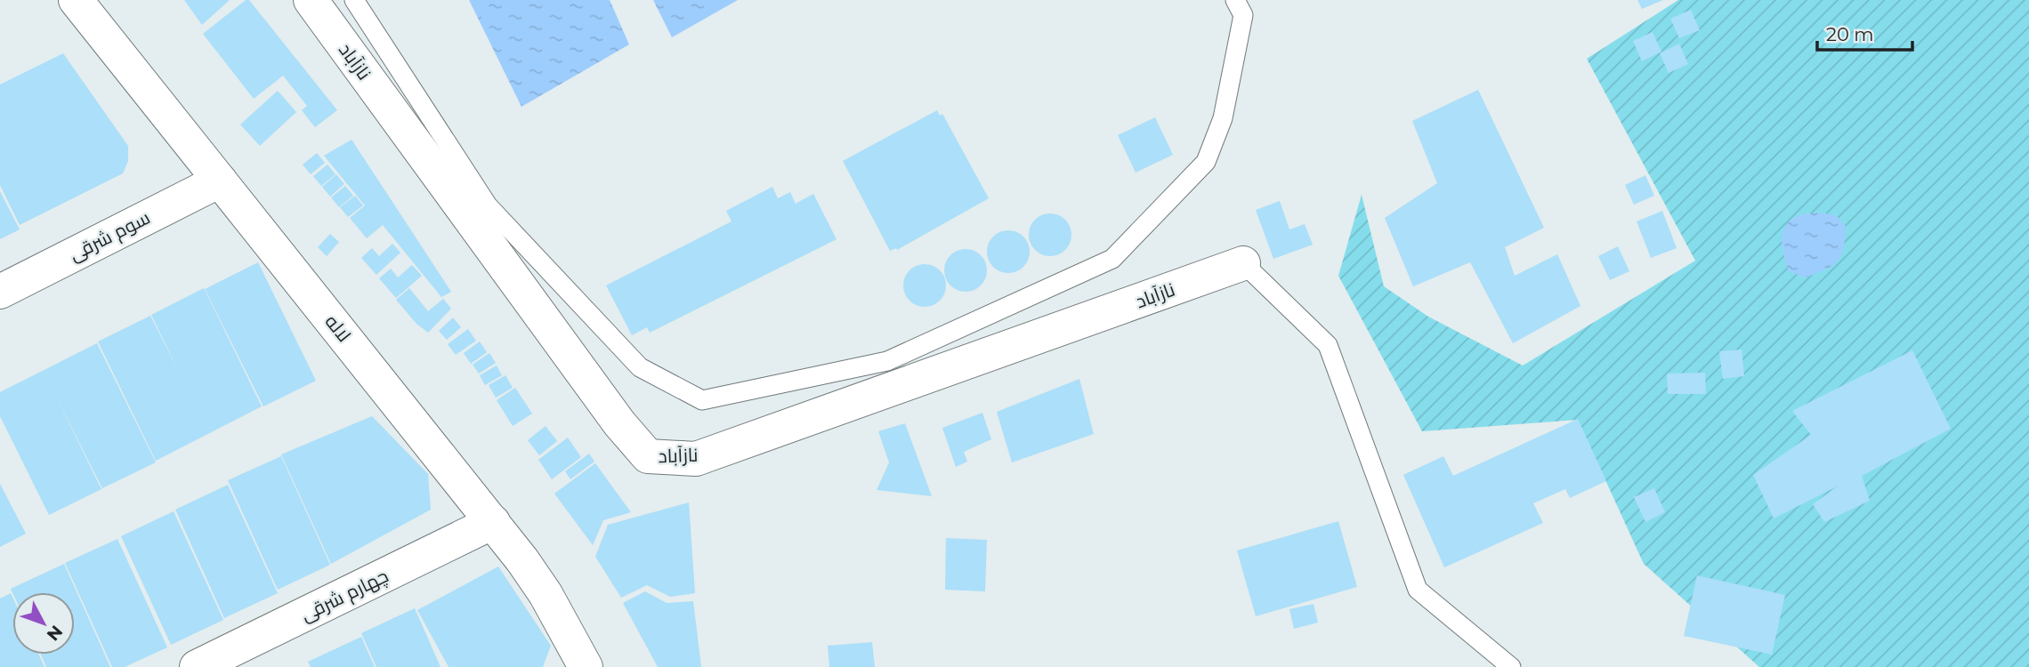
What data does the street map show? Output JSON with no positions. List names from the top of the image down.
{
  "streets": {
    "street": [
      "نازآباد",
      "سوم شرقی",
      "لاله",
      "چهارم شرقی"
    ]
  },
  "crossings": [
    ["سوم شرقی", "لاله"],
    ["لاله", "چهارم شرقی"]
  ],
  "scale_bar": "20 m",
  "north": "bottom right"
}
